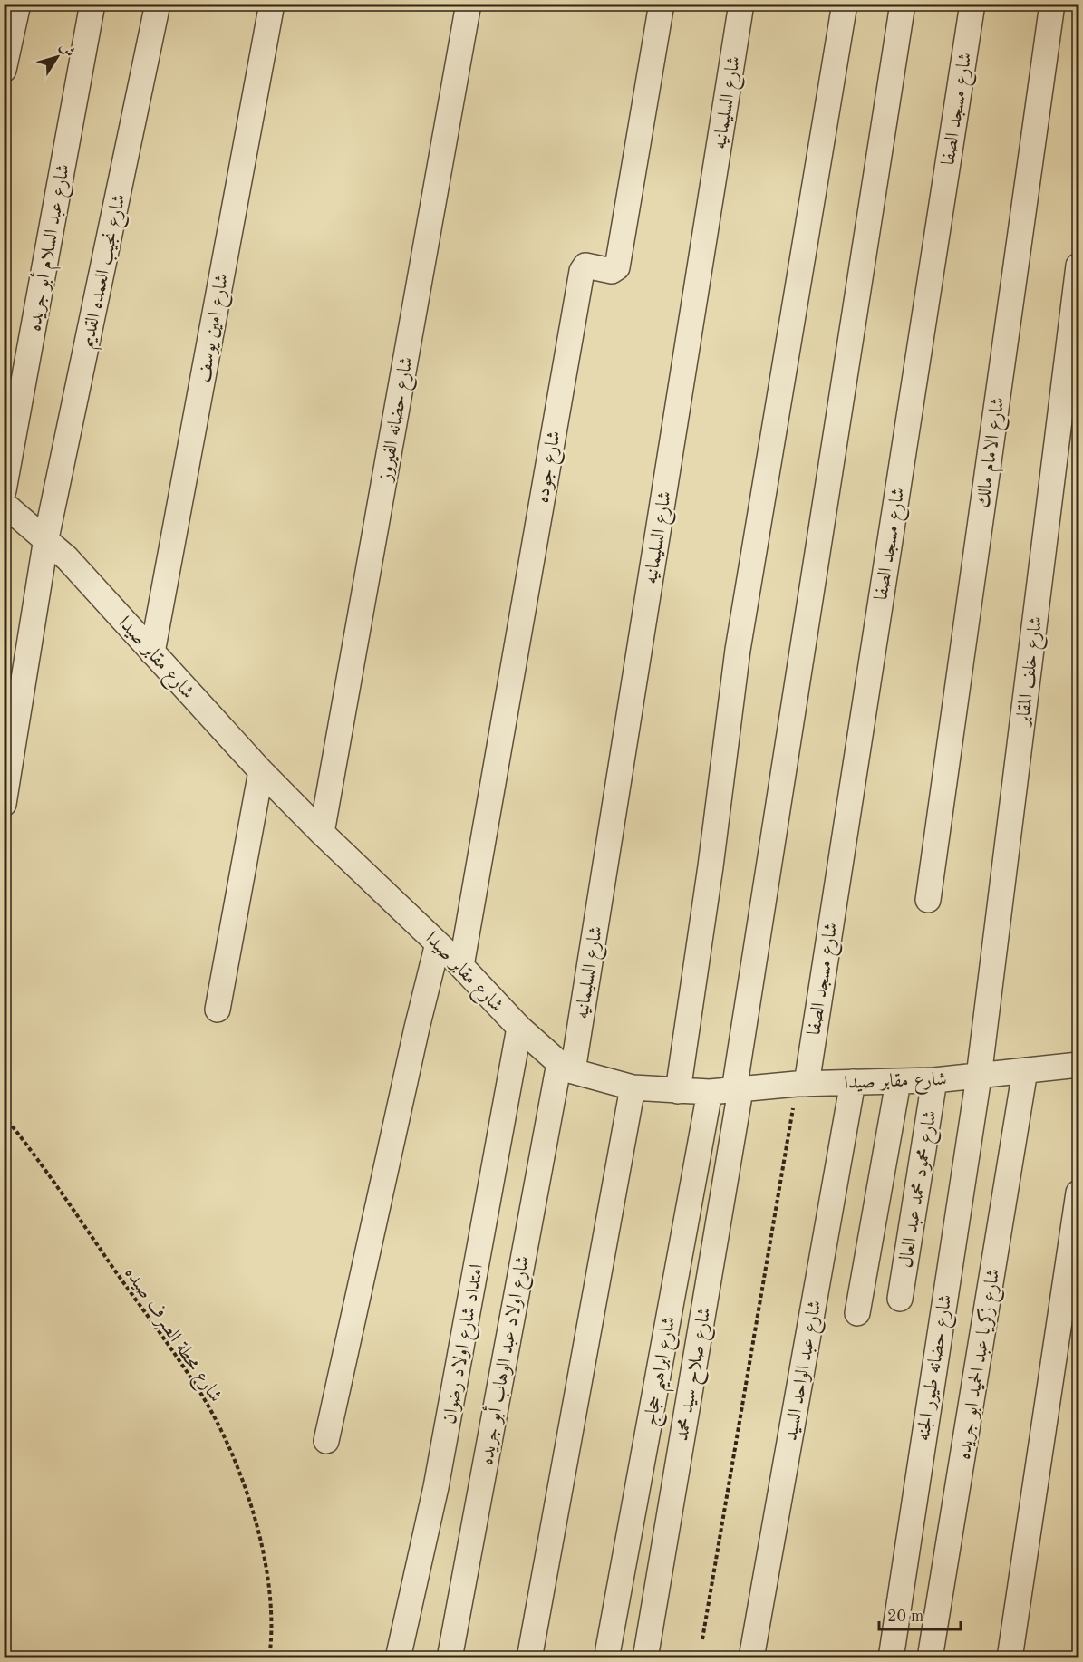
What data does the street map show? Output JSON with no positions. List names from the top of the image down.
{
  "streets": {
    "street": [
      "شارع السليمانيه",
      "شارع مسجد الصفا",
      "شارع عبد السلام أبو جريده",
      "شارع نجيب العمده القديم",
      "شارع امين يوسف",
      "شارع حضانه الفيروز",
      "شارع الامام مالك",
      "شارع جوده",
      "شارع مقابر صيدا",
      "شارع خلف المقابر",
      "شارع محمود محمد عبد العال",
      "امتداد شارع اولاد رضوان",
      "شارع اولاد عبد الوهاب أبو جريده",
      "شارع زكريا عبد الحميد ابو جريده",
      "شارع حضانه طيور الجنه",
      "شارع عبد الواحد السيد",
      "شارع ابراهيم حجاج",
      "شارع صلاح سيد محمد"
    ],
    "path": ["شارع محطة الصرف صيده"]
  },
  "crossings": [
    ["شارع السليمانيه", "شارع مقابر صيدا"],
    ["شارع السليمانيه", "شارع اولاد عبد الوهاب أبو جريده"],
    ["شارع مسجد الصفا", "شارع مقابر صيدا"],
    ["شارع نجيب العمده القديم", "شارع مقابر صيدا"],
    ["شارع امين يوسف", "شارع مقابر صيدا"],
    ["شارع حضانه الفيروز", "شارع مقابر صيدا"],
    ["شارع جوده", "شارع مقابر صيدا"],
    ["شارع مقابر صيدا", "شارع خلف المقابر"],
    ["شارع مقابر صيدا", "شارع محمود محمد عبد العال"],
    ["شارع مقابر صيدا", "امتداد شارع اولاد رضوان"],
    ["شارع مقابر صيدا", "شارع اولاد عبد الوهاب أبو جريده"],
    ["شارع مقابر صيدا", "شارع زكريا عبد الحميد ابو جريده"],
    ["شارع مقابر صيدا", "شارع حضانه طيور الجنه"],
    ["شارع مقابر صيدا", "شارع عبد الواحد السيد"],
    ["شارع مقابر صيدا", "شارع ابراهيم حجاج"],
    ["شارع مقابر صيدا", "شارع صلاح سيد محمد"],
    ["شارع خلف المقابر", "شارع حضانه طيور الجنه"]
  ],
  "scale_bar": "20 m",
  "north": "top right"
}
